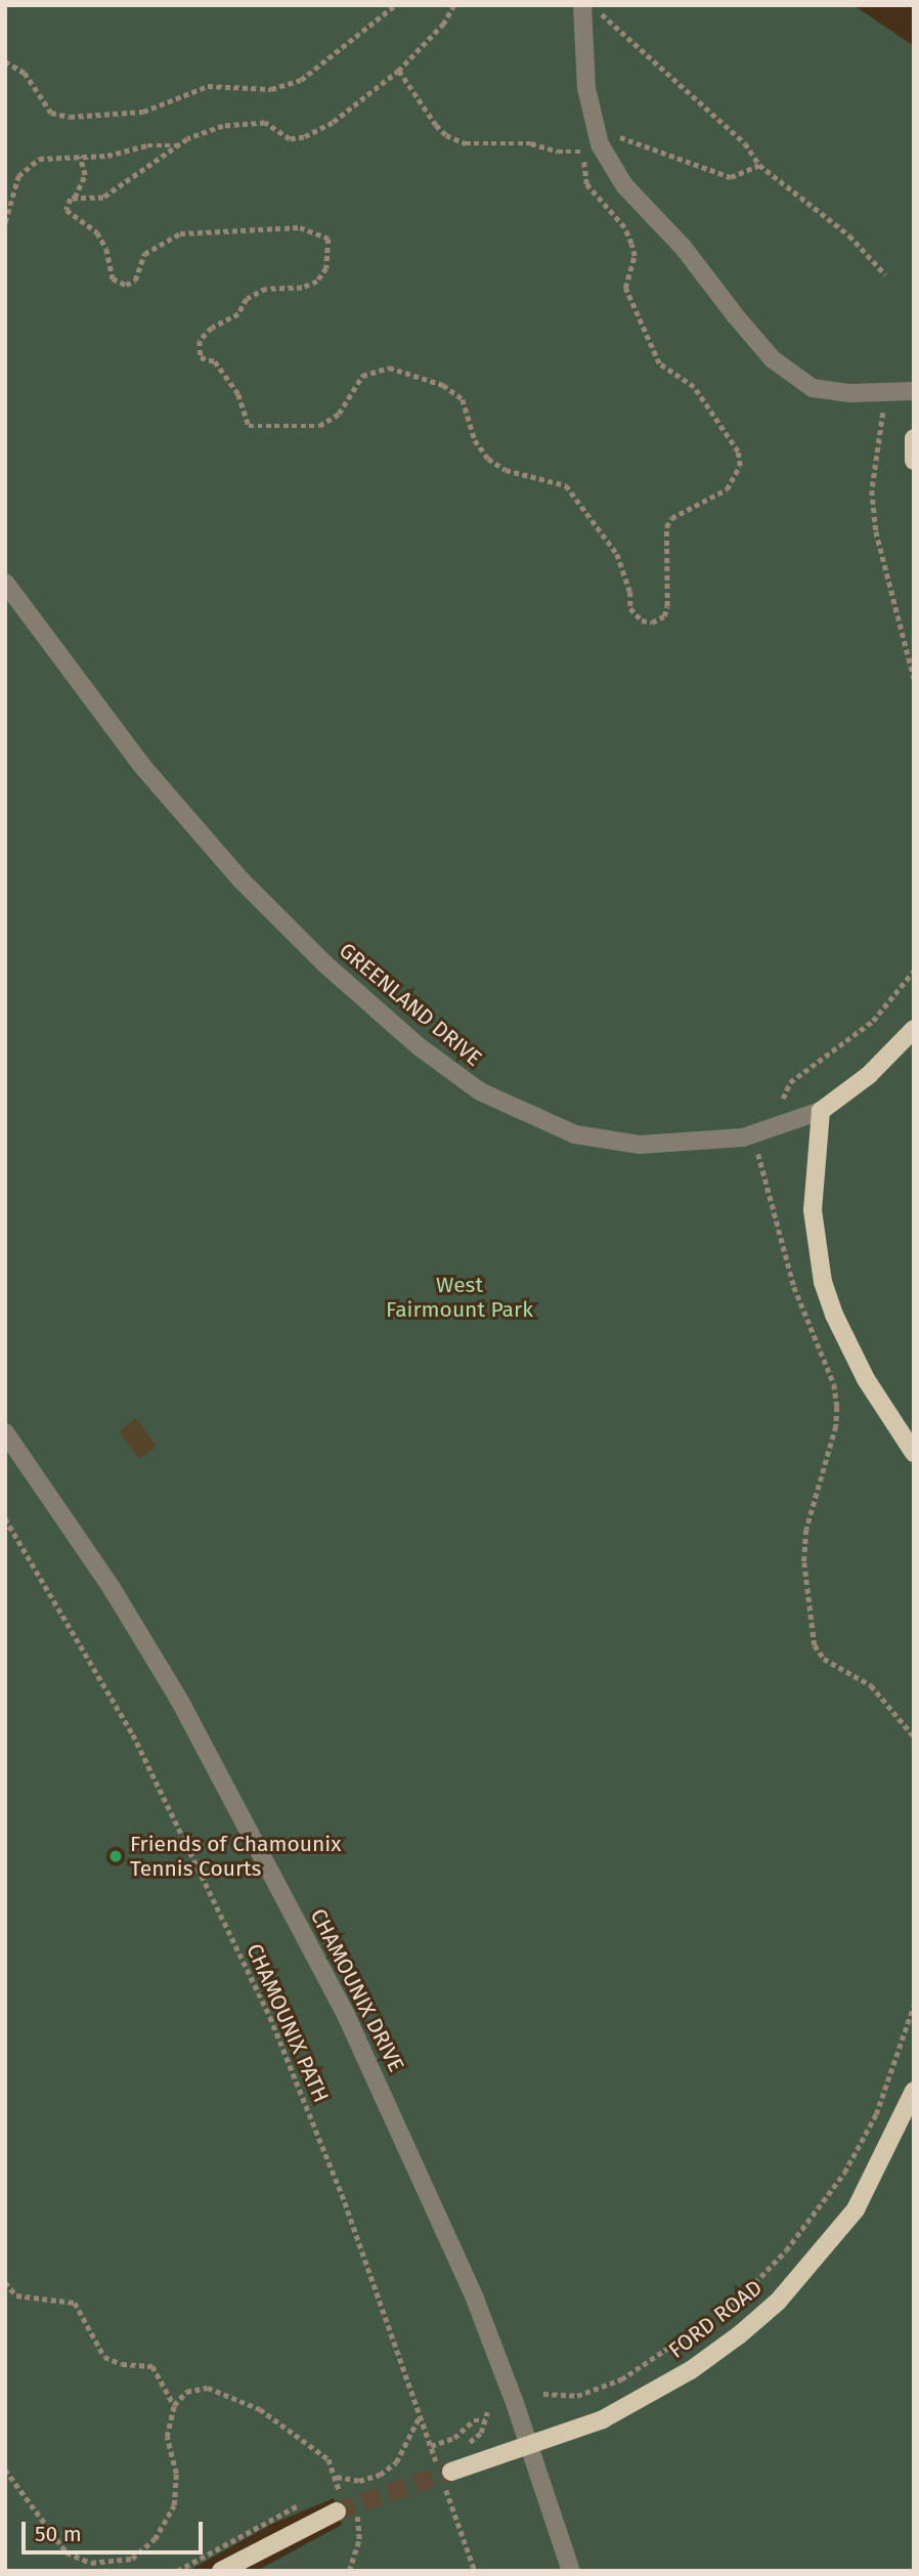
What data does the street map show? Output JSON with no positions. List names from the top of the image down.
{
  "streets": {
    "main road": ["GREENLAND DRIVE", "FORD ROAD"],
    "street": ["CHAMOUNIX DRIVE"],
    "path": ["CHAMOUNIX PATH"]
  },
  "crossings": [
    ["CHAMOUNIX DRIVE", "FORD ROAD"],
    ["CHAMOUNIX PATH", "FORD ROAD"]
  ],
  "parks": ["West Fairmount Park"],
  "places": ["Friends of Chamounix Tennis Courts"],
  "scale_bar": "50 m"
}
